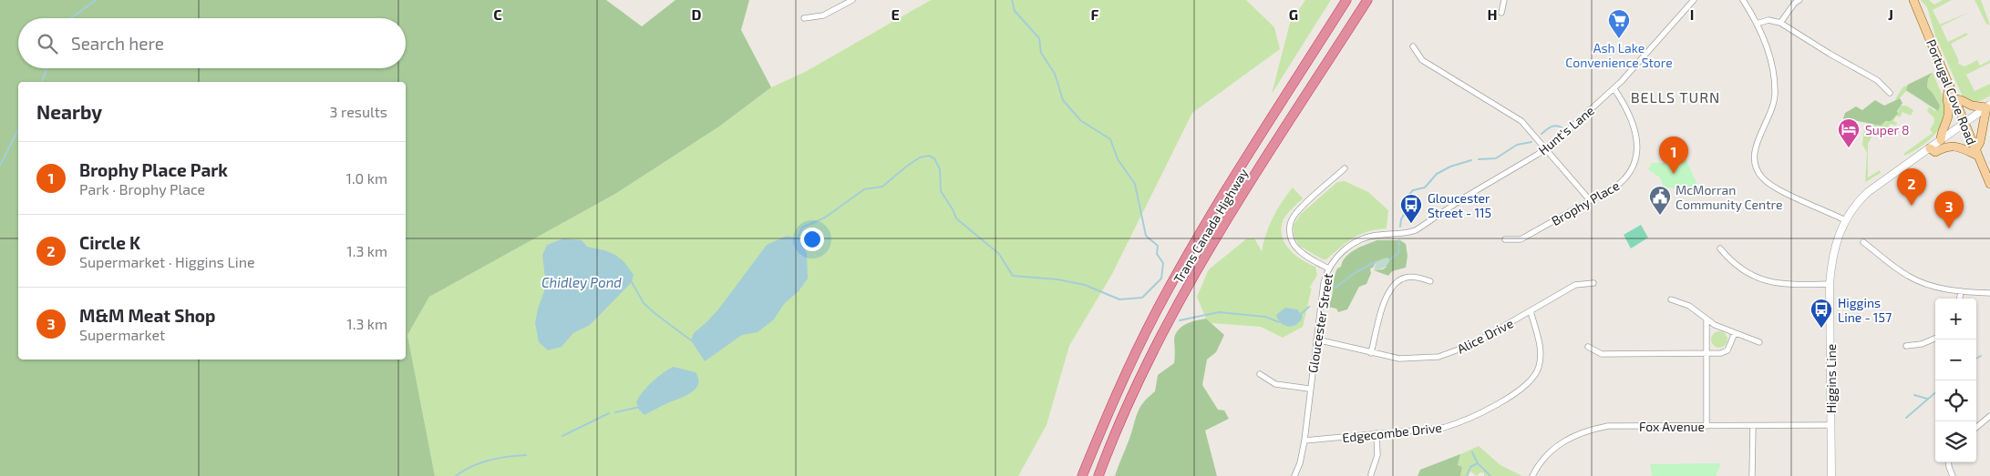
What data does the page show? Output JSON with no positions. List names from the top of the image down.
{
  "streets": {
    "highway": ["Trans Canada Highway"],
    "main road": ["Portugal Cove Road"],
    "street": [
      "Hunt's Lane",
      "Brophy Place",
      "Gloucester Street",
      "Alice Drive",
      "Higgins Line",
      "Fox Avenue",
      "Edgecombe Drive"
    ]
  },
  "crossings": [
    ["Portugal Cove Road", "Higgins Line"],
    ["Hunt's Lane", "Brophy Place"],
    ["Hunt's Lane", "Gloucester Street"],
    ["Gloucester Street", "Alice Drive"],
    ["Gloucester Street", "Edgecombe Drive"],
    ["Alice Drive", "Edgecombe Drive"],
    ["Higgins Line", "Fox Avenue"]
  ],
  "districts": ["BELLS TURN"],
  "water": ["Chidley Pond"],
  "places": {
    "supermarket": ["Ash Lake Convenience Store"],
    "hotel": ["Super 8"],
    "public building": ["McMorran Community Centre"],
    "bus stop": ["Gloucester Street - 115", "Higgins Line - 157"]
  },
  "page": {
    "search": "Search here",
    "heading": ["Nearby", "3 results"],
    "pins": ["1", "2", "3"],
    "list": [
      {
        "mark": "1",
        "name": "Brophy Place Park",
        "note": "Park · Brophy Place",
        "value": "1.0 km"
      },
      {
        "mark": "2",
        "name": "Circle K",
        "note": "Supermarket · Higgins Line",
        "value": "1.3 km"
      },
      {
        "mark": "3",
        "name": "M&M Meat Shop",
        "note": "Supermarket",
        "value": "1.3 km"
      }
    ],
    "map_buttons": ["+", "−"]
  },
  "grid": {
    "columns": [
      "C",
      "D",
      "E",
      "F",
      "G",
      "H",
      "I",
      "J"
    ]
  }
}
